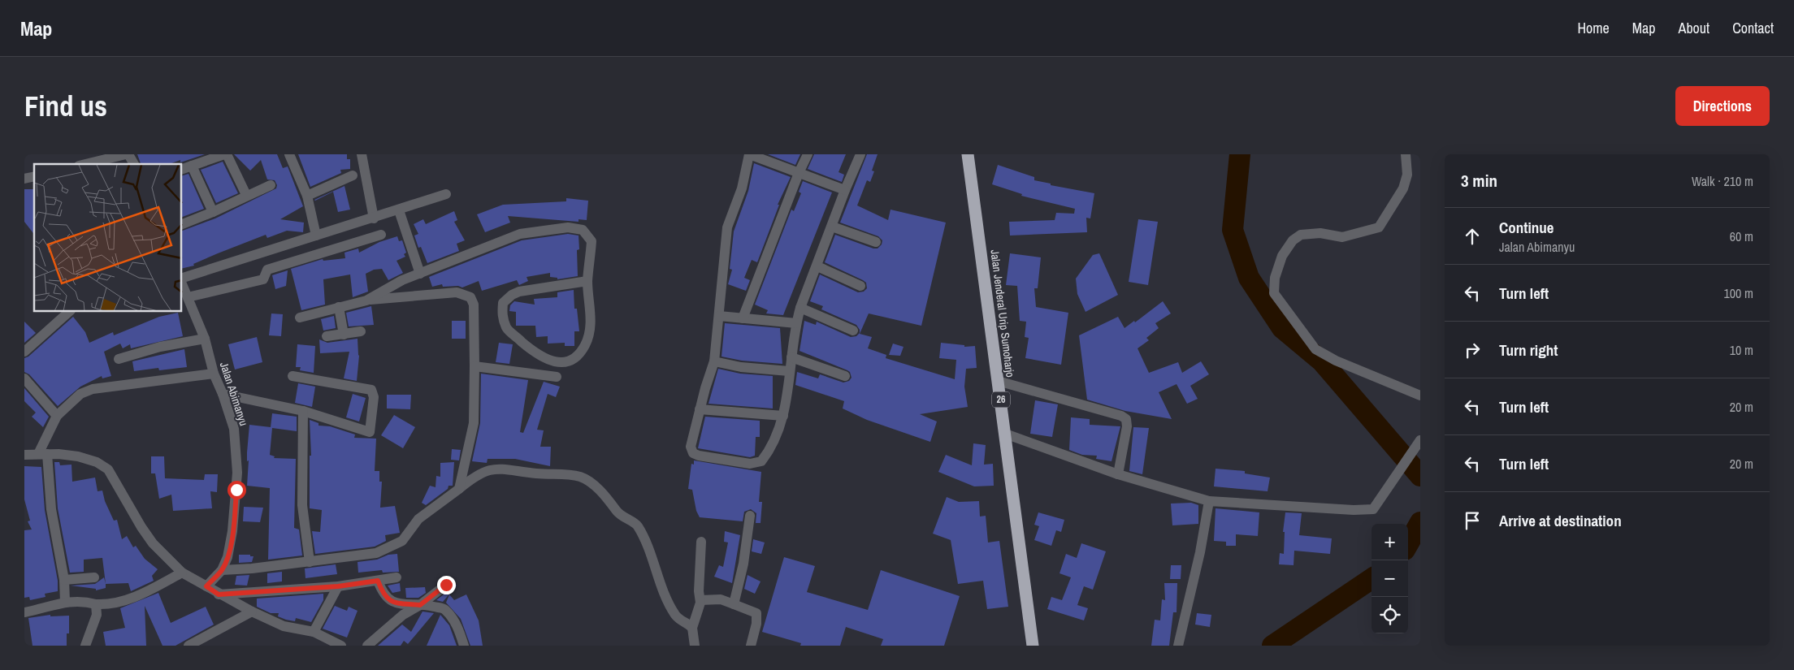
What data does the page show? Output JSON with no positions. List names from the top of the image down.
{
  "streets": {
    "highway": ["Jalan Jenderal Urip Sumoharjo", "26"],
    "street": ["Jalan Abimanyu"]
  },
  "page": {
    "header": "Map",
    "nav": [
      "Home",
      "Map",
      "About",
      "Contact"
    ],
    "buttons": "Directions",
    "title": "Find us",
    "heading": ["3 min", "Walk · 210 m"],
    "list": [
      ["Continue", "Jalan Abimanyu", "60 m"],
      ["Turn left", "100 m"],
      ["Turn right", "10 m"],
      ["Turn left", "20 m"],
      ["Turn left", "20 m"],
      "Arrive at destination"
    ],
    "map_buttons": ["+", "−"]
  }
}
